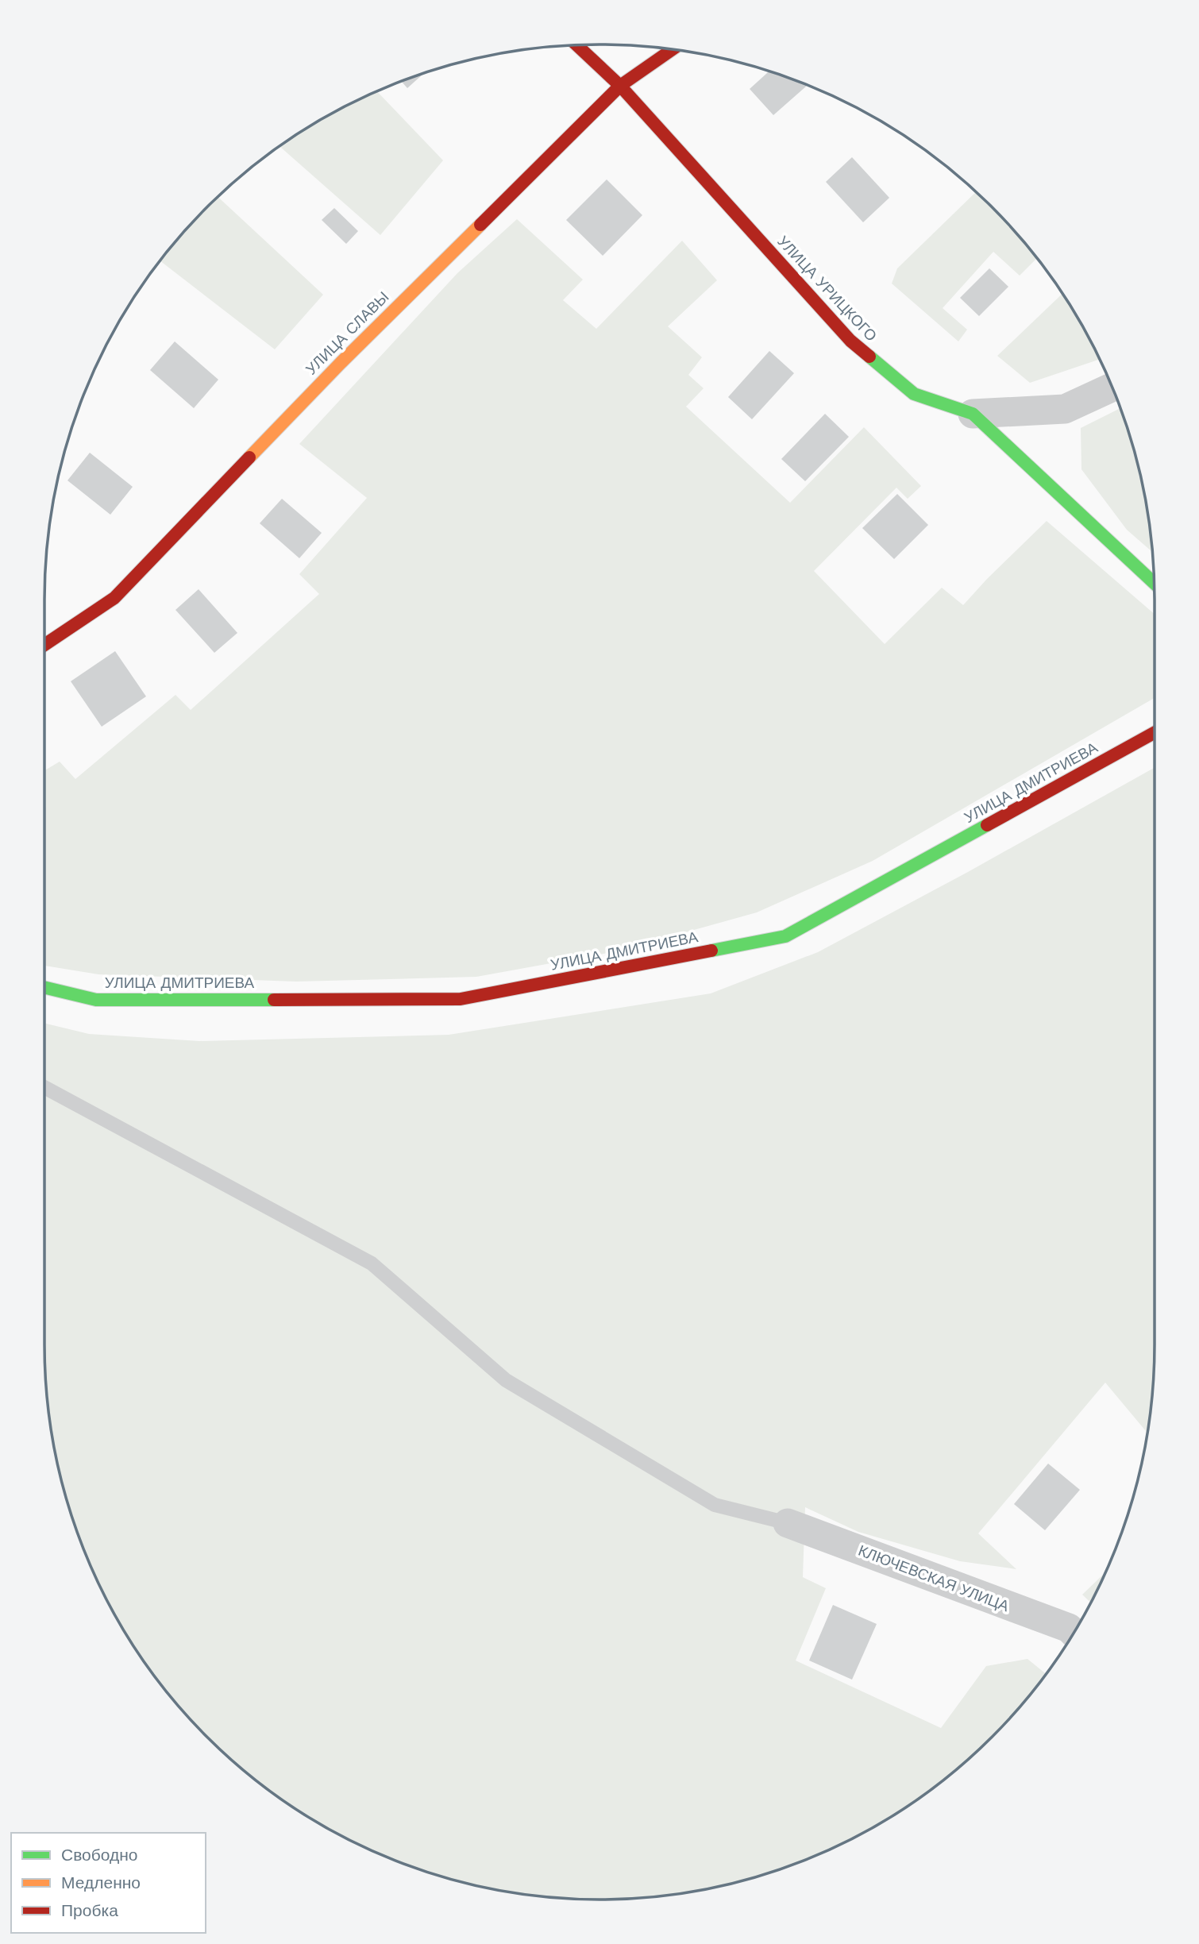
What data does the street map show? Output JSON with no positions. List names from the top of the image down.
{
  "streets": {
    "street": [
      "УЛИЦА УРИЦКОГО",
      "УЛИЦА СЛАВЫ",
      "УЛИЦА ДМИТРИЕВА",
      "КЛЮЧЕВСКАЯ УЛИЦА"
    ]
  },
  "crossings": [
    ["УЛИЦА УРИЦКОГО", "УЛИЦА СЛАВЫ"]
  ],
  "legend": ["Свободно", "Медленно", "Пробка"]
}
